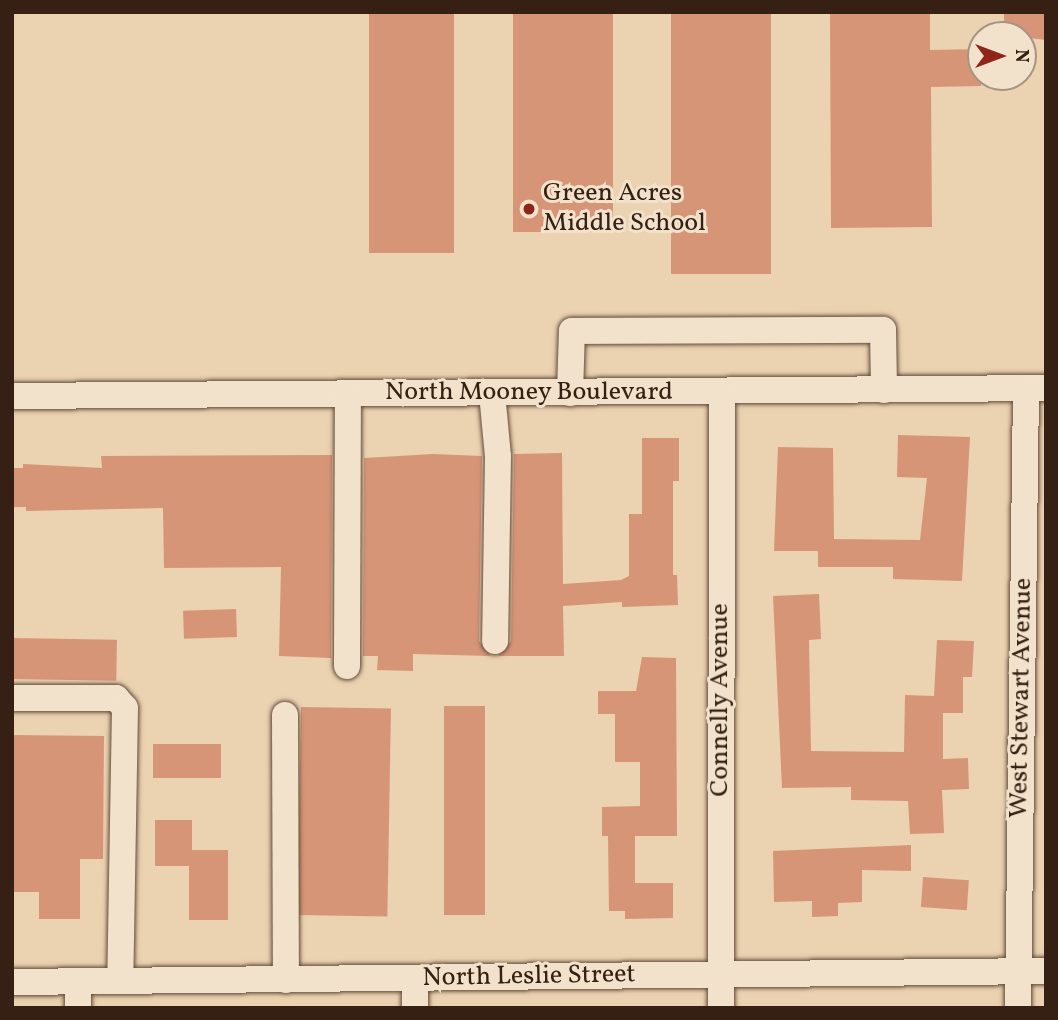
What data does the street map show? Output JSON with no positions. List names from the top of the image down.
{
  "streets": {
    "street": [
      "North Mooney Boulevard",
      "West Stewart Avenue",
      "Connelly Avenue",
      "North Leslie Street"
    ]
  },
  "crossings": [
    ["North Mooney Boulevard", "West Stewart Avenue"],
    ["North Mooney Boulevard", "Connelly Avenue"],
    ["West Stewart Avenue", "North Leslie Street"],
    ["Connelly Avenue", "North Leslie Street"]
  ],
  "places": ["Green Acres Middle School"],
  "north": "right"
}
